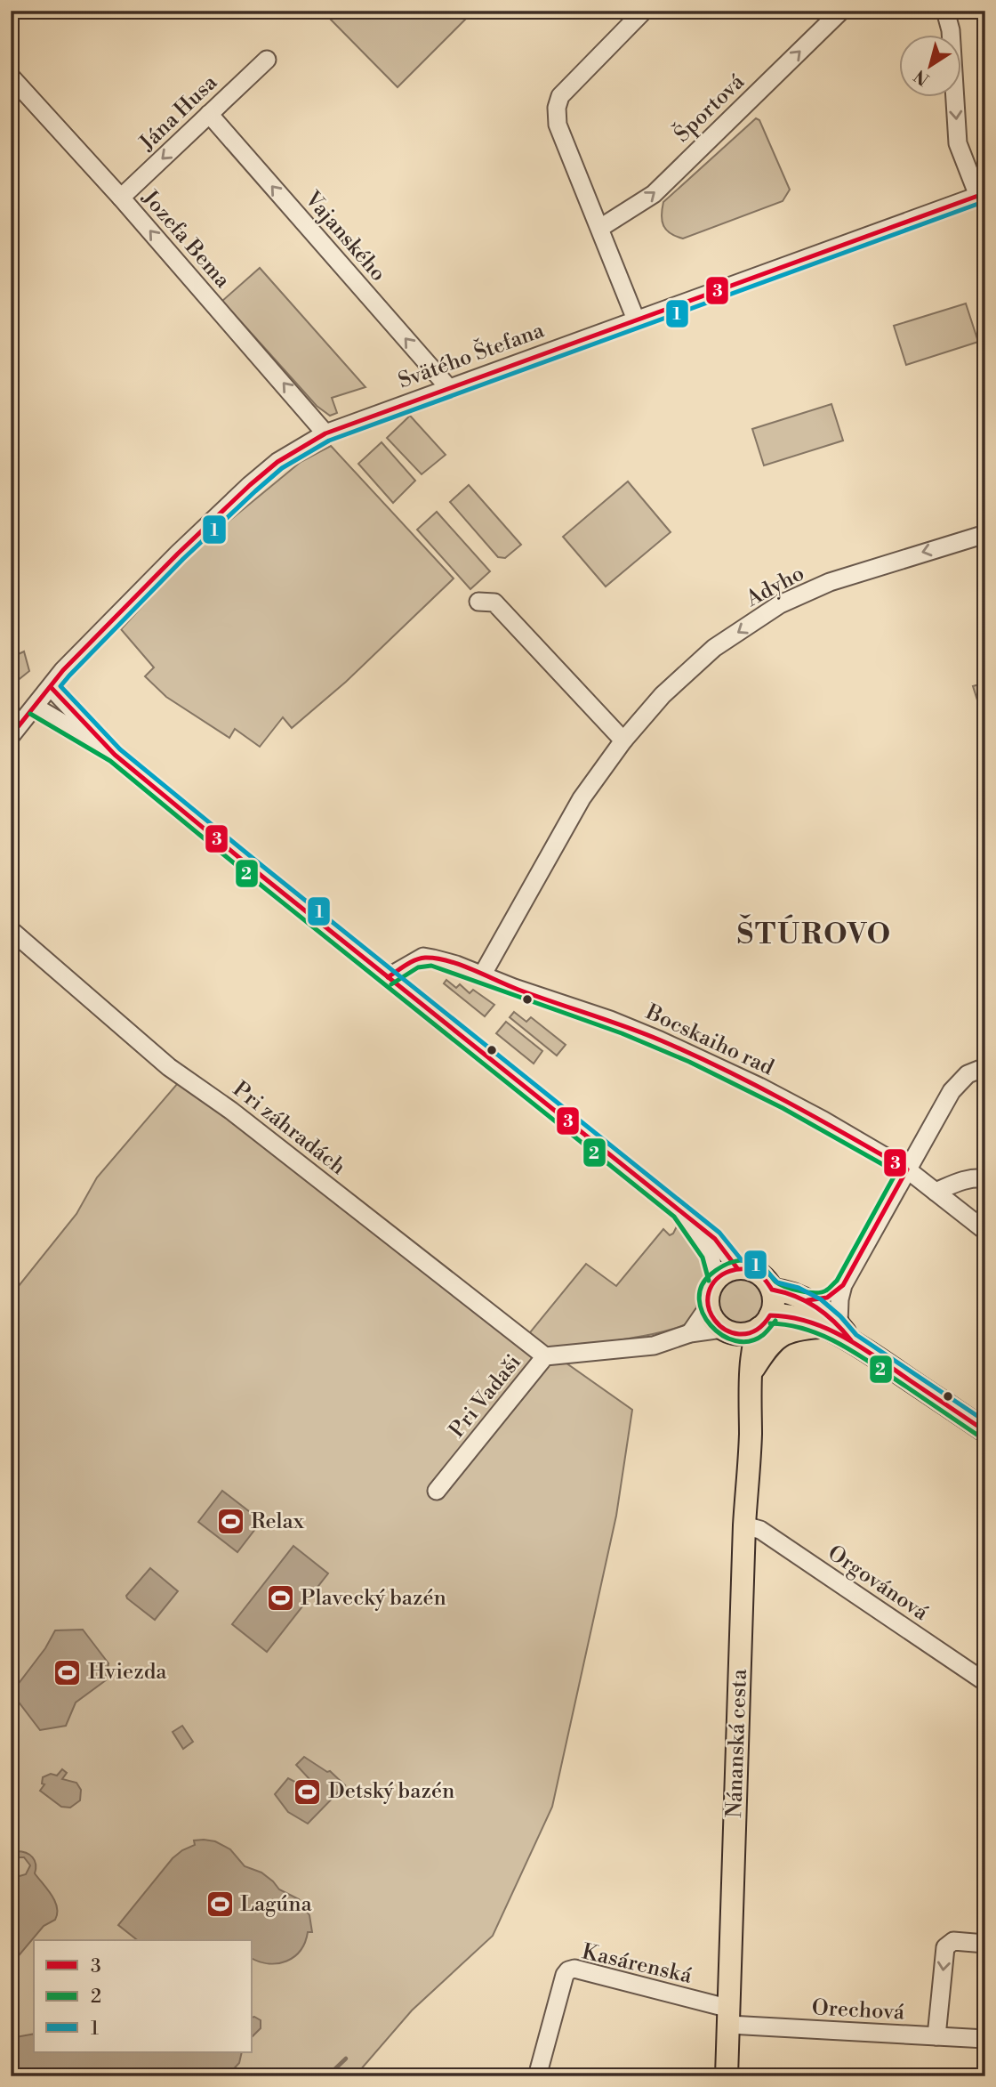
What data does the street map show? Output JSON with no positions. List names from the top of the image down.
{
  "streets": {
    "main road": ["Nánanská cesta"],
    "street": [
      "Športová",
      "Jána Husa",
      "Vajanského",
      "Jozefa Bema",
      "Svätého Štefana",
      "Adyho",
      "Bocskaiho rad",
      "Pri záhradách",
      "Pri Vadaši",
      "Orgovánová",
      "Kasárenská",
      "Orechová"
    ]
  },
  "crossings": [
    ["Jána Husa", "Vajanského"],
    ["Jána Husa", "Jozefa Bema"],
    ["Vajanského", "Svätého Štefana"],
    ["Jozefa Bema", "Svätého Štefana"],
    ["Adyho", "Bocskaiho rad"],
    ["Pri záhradách", "Pri Vadaši"],
    ["Orgovánová", "Nánanská cesta"],
    ["Nánanská cesta", "Kasárenská"],
    ["Nánanská cesta", "Orechová"],
    ["Kasárenská", "Orechová"]
  ],
  "one_way": [
    "Športová",
    "Jána Husa",
    "Vajanského",
    "Jozefa Bema",
    "Adyho"
  ],
  "districts": ["ŠTÚROVO"],
  "places": {
    "sports": [
      "Relax",
      "Plavecký bazén",
      "Hviezda",
      "Detský bazén",
      "Lagúna"
    ]
  },
  "lines": ["transit line 3", "transit line 1", "transit line 2"],
  "legend": ["3", "2", "1"],
  "north": "bottom left"
}
